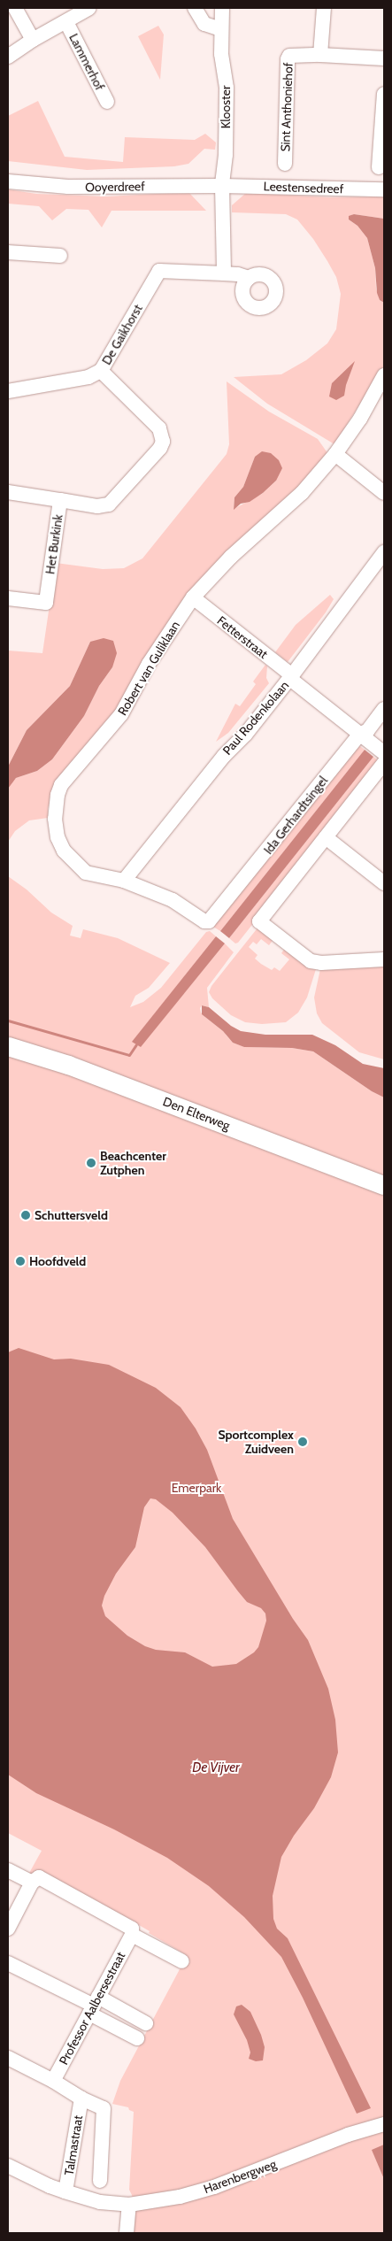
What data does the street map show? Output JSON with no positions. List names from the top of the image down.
{
  "streets": {
    "main road": ["Den Elterweg"],
    "street": [
      "Lammerhof",
      "Klooster",
      "Sint Anthoniehof",
      "Ooyerdreef",
      "Leestensedreef",
      "De Gaikhorst",
      "Het Burkink",
      "Fetterstraat",
      "Robert van Guliklaan",
      "Paul Rodenkolaan",
      "Ida Gerhardtsingel",
      "Professor Aalbersestraat",
      "Talmastraat",
      "Harenbergweg"
    ]
  },
  "crossings": [
    ["Klooster", "Ooyerdreef"],
    ["Klooster", "Leestensedreef"],
    ["Ooyerdreef", "Leestensedreef"],
    ["Fetterstraat", "Robert van Guliklaan"],
    ["Fetterstraat", "Paul Rodenkolaan"],
    ["Fetterstraat", "Ida Gerhardtsingel"],
    ["Robert van Guliklaan", "Paul Rodenkolaan"],
    ["Robert van Guliklaan", "Ida Gerhardtsingel"],
    ["Professor Aalbersestraat", "Talmastraat"],
    ["Talmastraat", "Harenbergweg"]
  ],
  "water": ["De Vijver"],
  "parks": ["Emerpark"],
  "places": [
    "Beachcenter Zutphen",
    "Schuttersveld",
    "Hoofdveld",
    "Sportcomplex Zuidveen"
  ]
}
